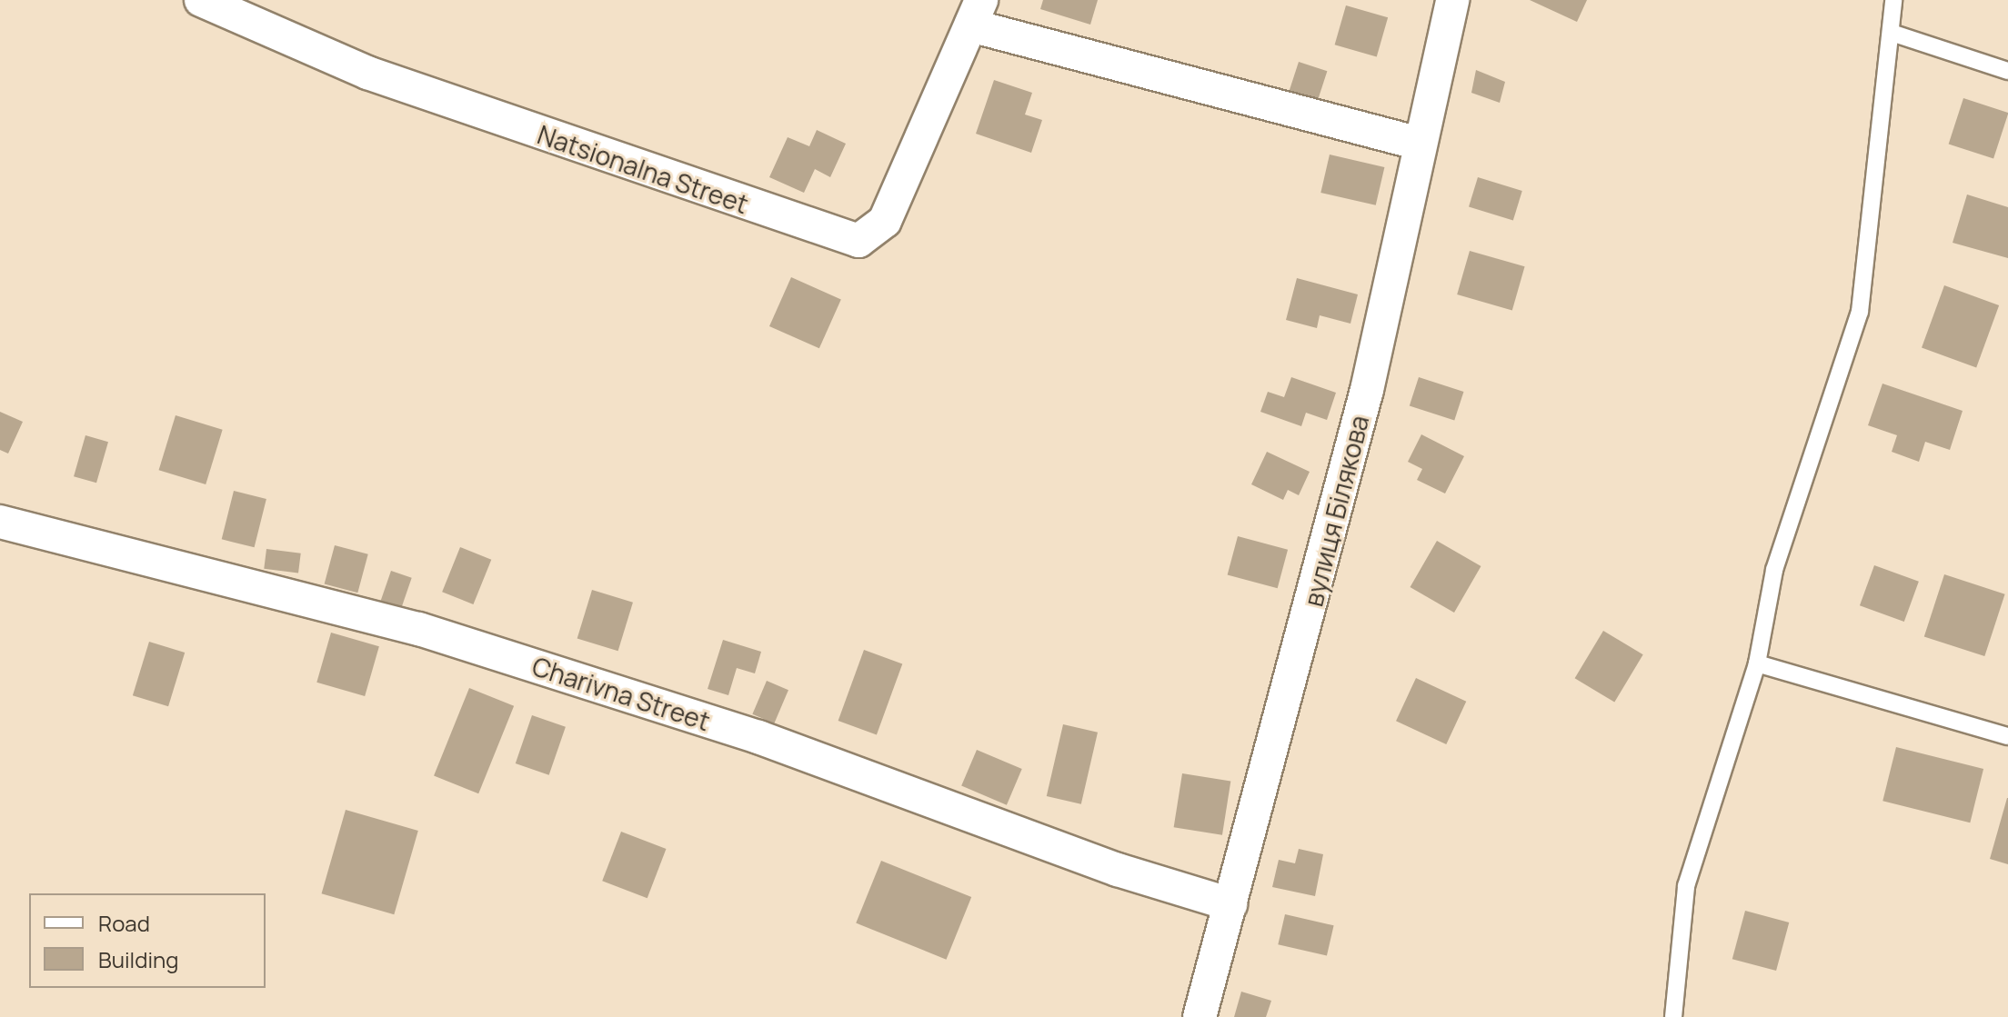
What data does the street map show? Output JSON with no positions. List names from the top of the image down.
{
  "streets": {
    "street": ["Natsionalna Street", "вулиця Білякова", "Charivna Street"]
  },
  "crossings": [
    ["вулиця Білякова", "Charivna Street"]
  ],
  "legend": ["Road", "Building"]
}
